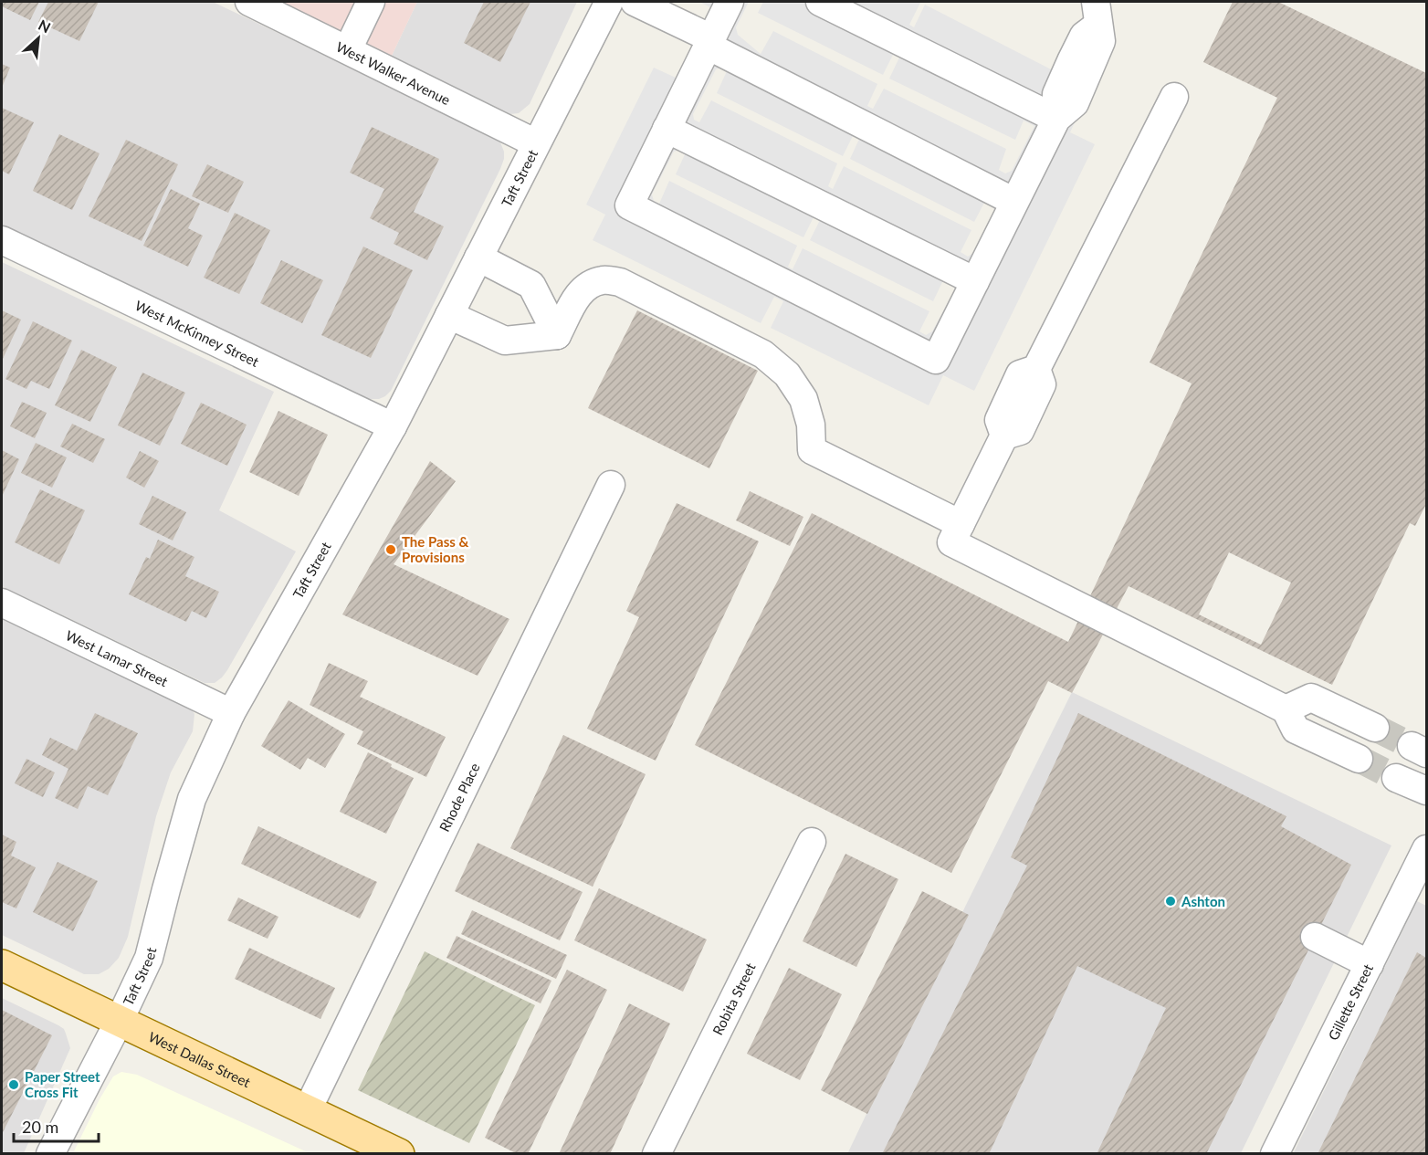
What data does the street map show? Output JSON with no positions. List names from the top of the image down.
{
  "streets": {
    "main road": ["West Dallas Street"],
    "street": [
      "West Walker Avenue",
      "Taft Street",
      "West McKinney Street",
      "West Lamar Street",
      "Rhode Place",
      "Robita Street",
      "Gillette Street"
    ]
  },
  "crossings": [
    ["West Walker Avenue", "Taft Street"],
    ["Taft Street", "West McKinney Street"],
    ["Taft Street", "West Lamar Street"],
    ["Taft Street", "West Dallas Street"],
    ["Rhode Place", "West Dallas Street"]
  ],
  "places": ["The Pass & Provisions", "Ashton", "Paper Street Cross Fit"],
  "scale_bar": "20 m",
  "north": "top right"
}
